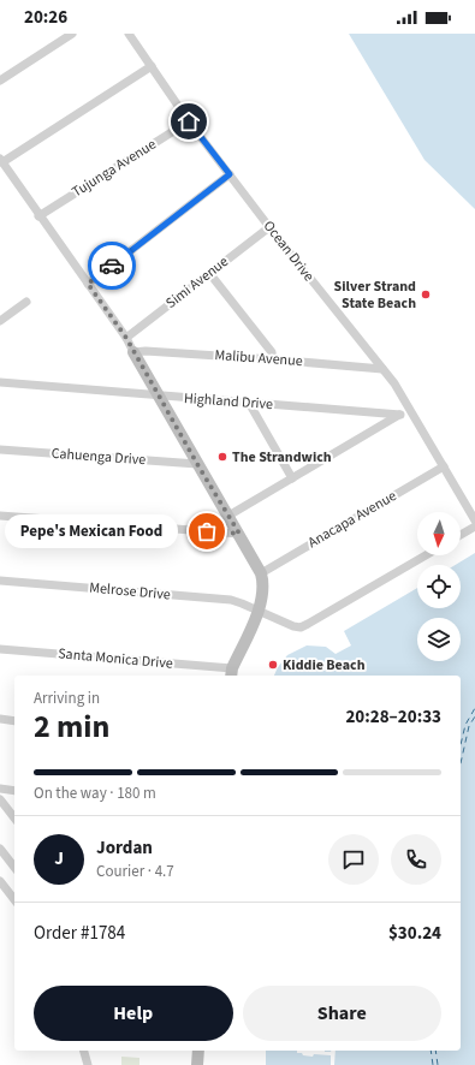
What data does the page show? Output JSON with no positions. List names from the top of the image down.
{
  "streets": {
    "street": [
      "Tujunga Avenue",
      "Ocean Drive",
      "Simi Avenue",
      "Malibu Avenue",
      "Highland Drive",
      "Cahuenga Drive",
      "Anacapa Avenue",
      "Melrose Drive",
      "Santa Monica Drive"
    ]
  },
  "crossings": [
    ["Tujunga Avenue", "Ocean Drive"],
    ["Ocean Drive", "Simi Avenue"],
    ["Ocean Drive", "Malibu Avenue"],
    ["Ocean Drive", "Anacapa Avenue"]
  ],
  "places": [
    "Silver Strand State Beach",
    "The Strandwich",
    "Pepe's Mexican Food",
    "Kiddie Beach"
  ],
  "north": "bottom",
  "page": {
    "status": "20:26",
    "bubble": "Pepe's Mexican Food",
    "heading": ["2 min", "Arriving in", "20:28–20:33"],
    "panel": [
      "Jordan",
      "Courier · 4.7",
      "Order #1784",
      "$30.24"
    ],
    "bar": "On the way · 180 m",
    "round": "J",
    "buttons": ["Help", "Share"]
  }
}
